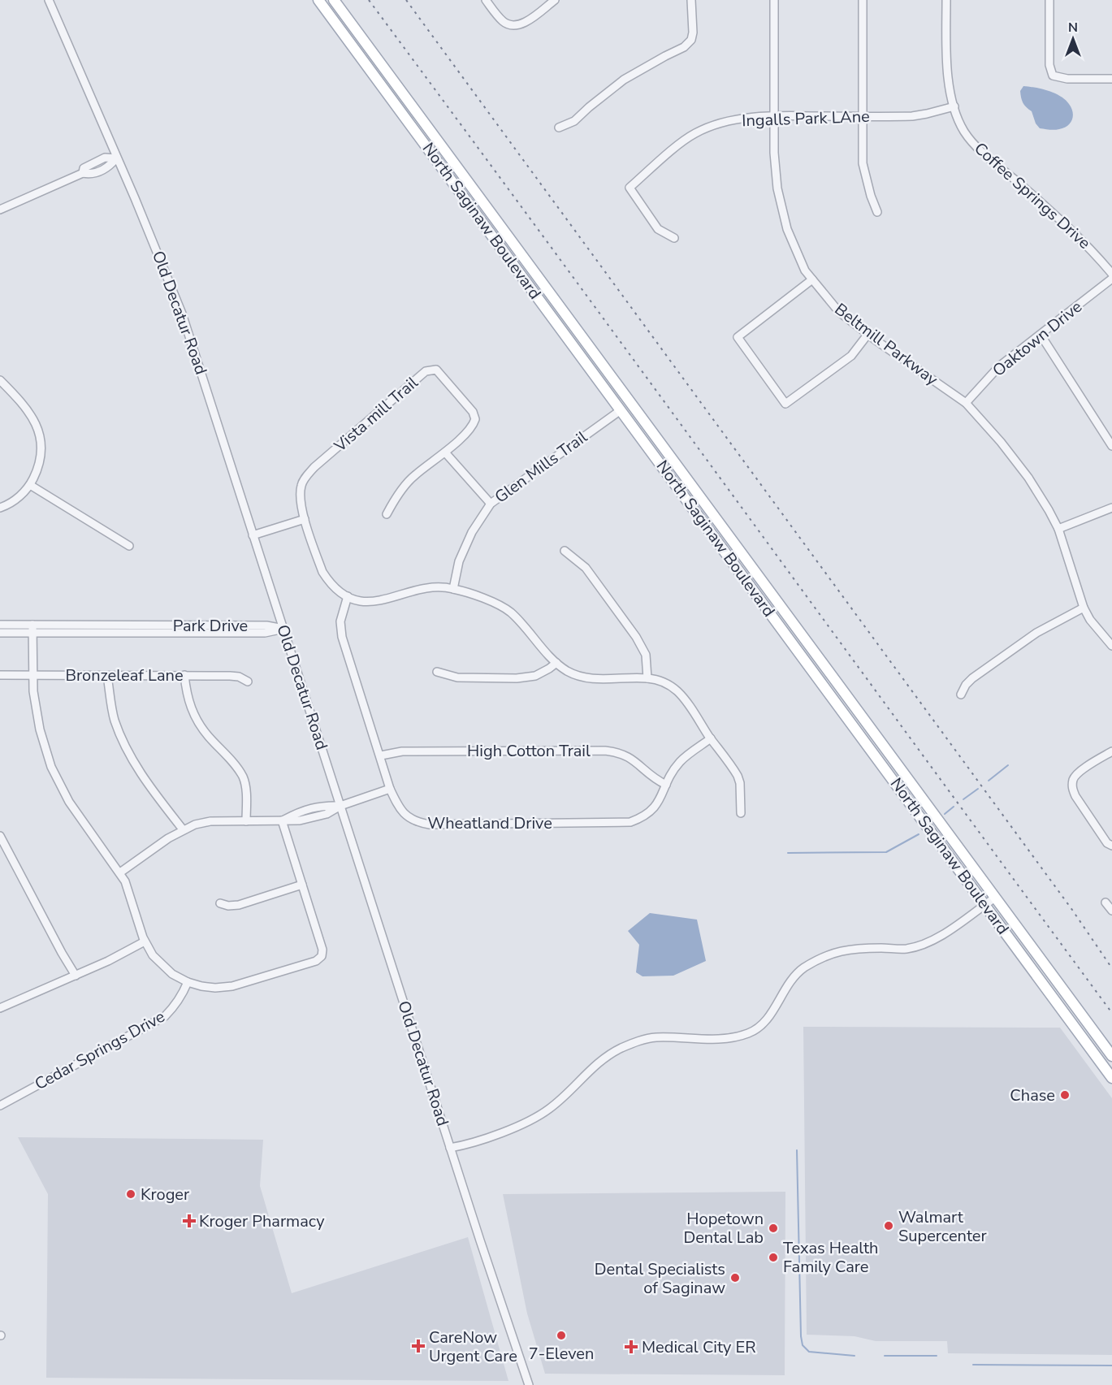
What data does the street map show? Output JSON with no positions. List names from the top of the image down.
{
  "streets": {
    "main road": ["North Saginaw Boulevard"],
    "street": [
      "Ingalls Park LAne",
      "Coffee Springs Drive",
      "Old Decatur Road",
      "Oaktown Drive",
      "Beltmill Parkway",
      "Vista mill Trail",
      "Glen Mills Trail",
      "Park Drive",
      "Bronzeleaf Lane",
      "High Cotton Trail",
      "Wheatland Drive",
      "Cedar Springs Drive"
    ]
  },
  "crossings": [
    ["Ingalls Park LAne", "Coffee Springs Drive"],
    ["Ingalls Park LAne", "Beltmill Parkway"],
    ["North Saginaw Boulevard", "Glen Mills Trail"],
    ["Old Decatur Road", "Park Drive"],
    ["Oaktown Drive", "Beltmill Parkway"],
    ["High Cotton Trail", "Wheatland Drive"]
  ],
  "places": {
    "other": [
      "Chase",
      "Kroger",
      "Walmart Supercenter",
      "Hopetown Dental Lab",
      "Texas Health Family Care",
      "Dental Specialists of Saginaw",
      "7-Eleven"
    ],
    "health": ["Kroger Pharmacy", "CareNow Urgent Care", "Medical City ER"]
  },
  "north": "top"
}
